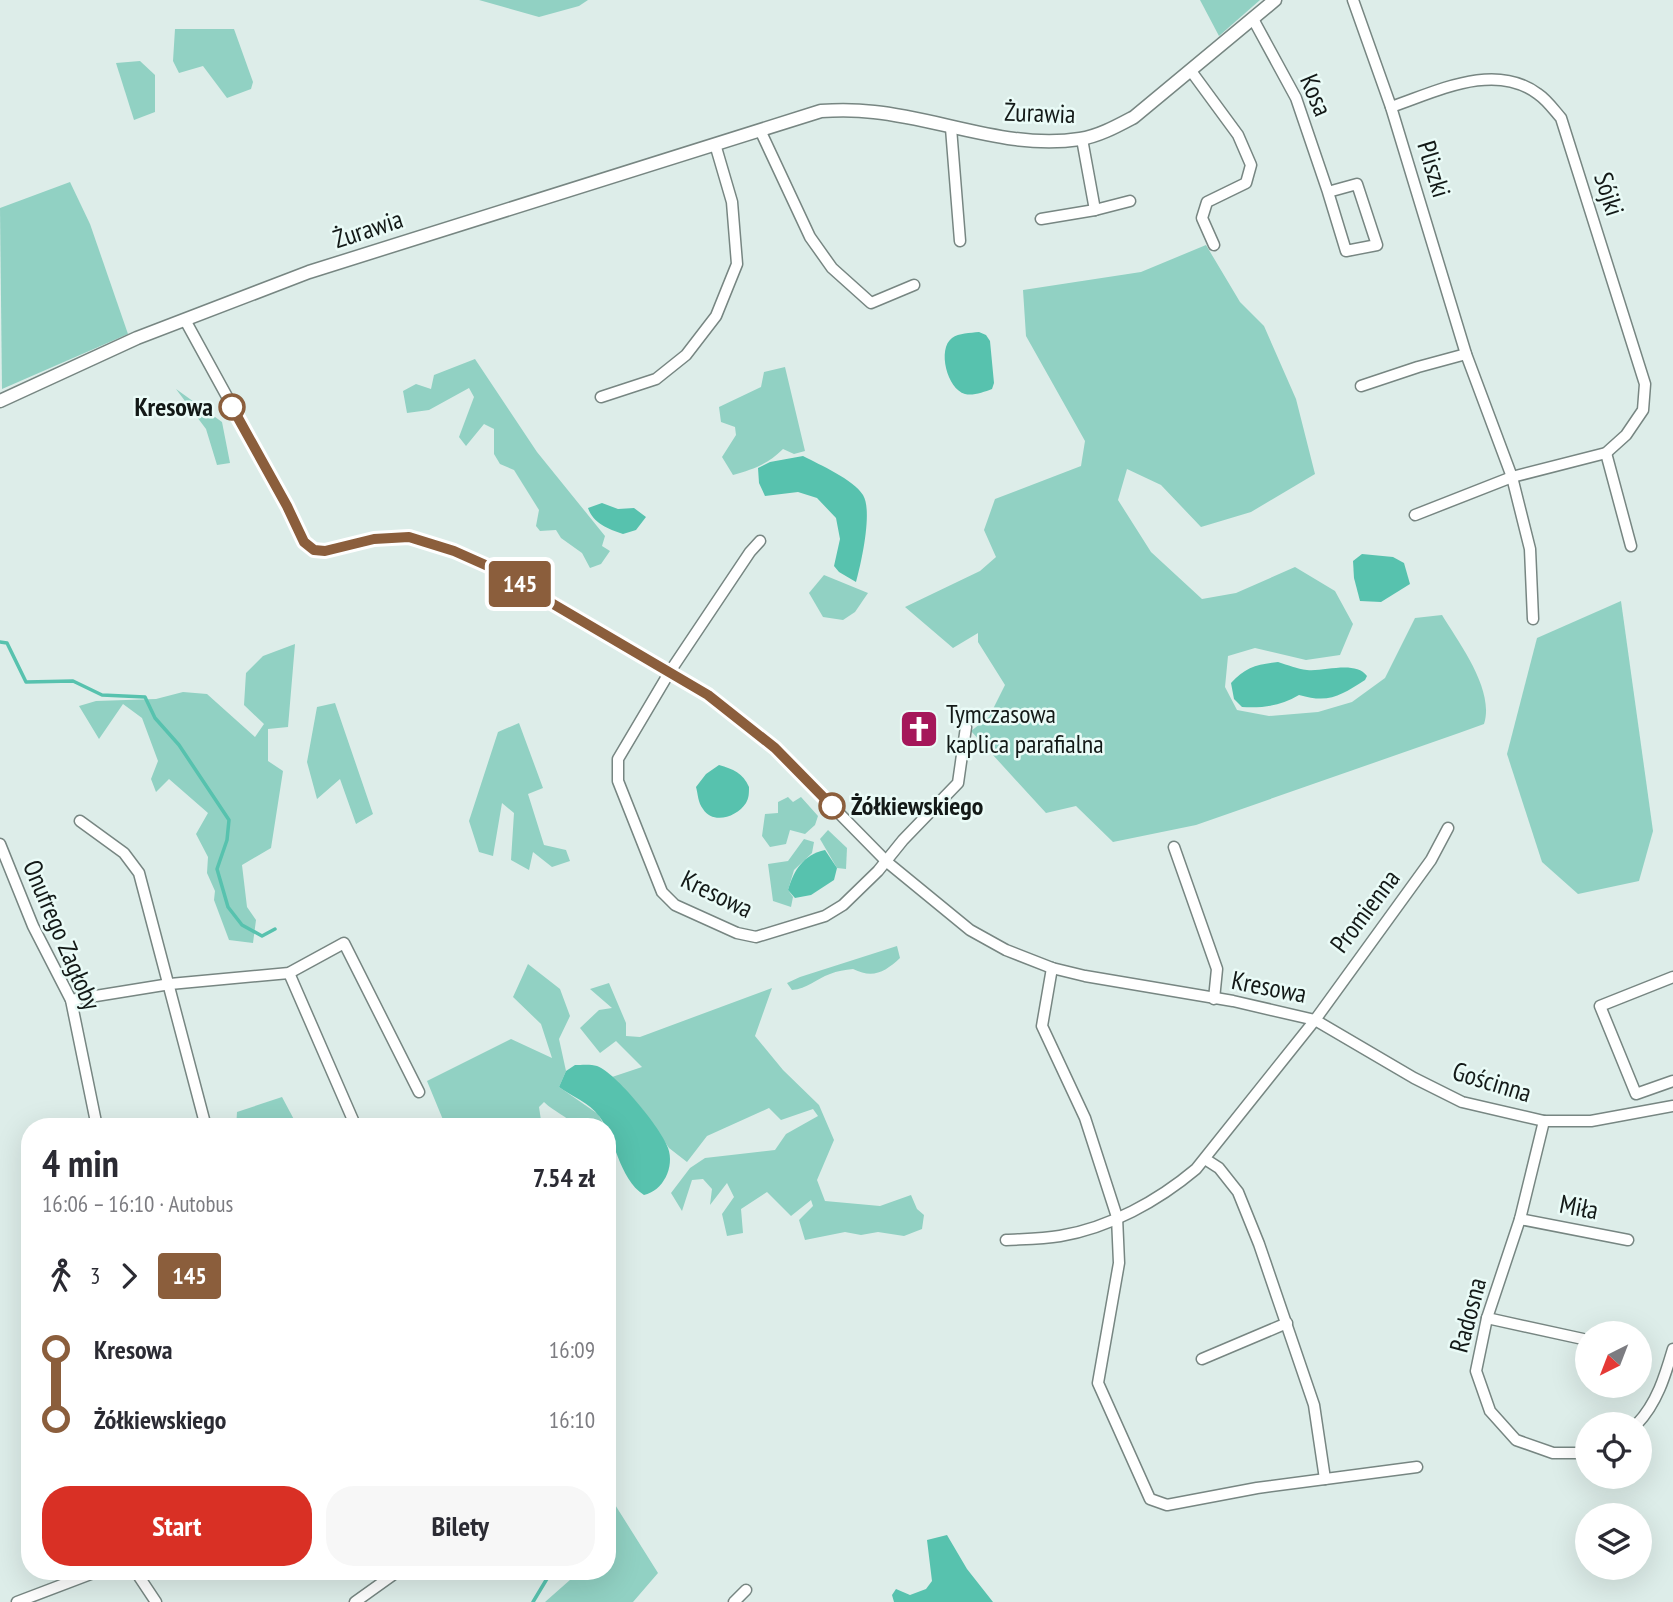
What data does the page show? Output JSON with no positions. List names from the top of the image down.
{
  "streets": {
    "street": [
      "Kosa",
      "Żurawia",
      "Pliszki",
      "Sójki",
      "Kresowa",
      "Promienna",
      "Onufrego Zagłoby",
      "Gościnna",
      "Miła",
      "Radosna"
    ]
  },
  "crossings": [
    ["Kosa", "Żurawia"],
    ["Żurawia", "Kresowa"],
    ["Pliszki", "Sójki"],
    ["Kresowa", "Promienna"],
    ["Kresowa", "Gościnna"],
    ["Promienna", "Gościnna"],
    ["Gościnna", "Radosna"],
    ["Miła", "Radosna"]
  ],
  "places": {
    "other": ["Kresowa", "Żółkiewskiego"],
    "church": ["Tymczasowa kaplica parafialna"]
  },
  "lines": ["bus line 145"],
  "north": "bottom left",
  "page": {
    "on_map": "145",
    "heading": ["4 min", "16:06 – 16:10 · Autobus", "7.54 zł"],
    "legs": ["3", "145"],
    "list": [
      {
        "name": "Kresowa",
        "value": "16:09"
      },
      {
        "name": "Żółkiewskiego",
        "value": "16:10"
      }
    ],
    "buttons": ["Start", "Bilety"]
  }
}
